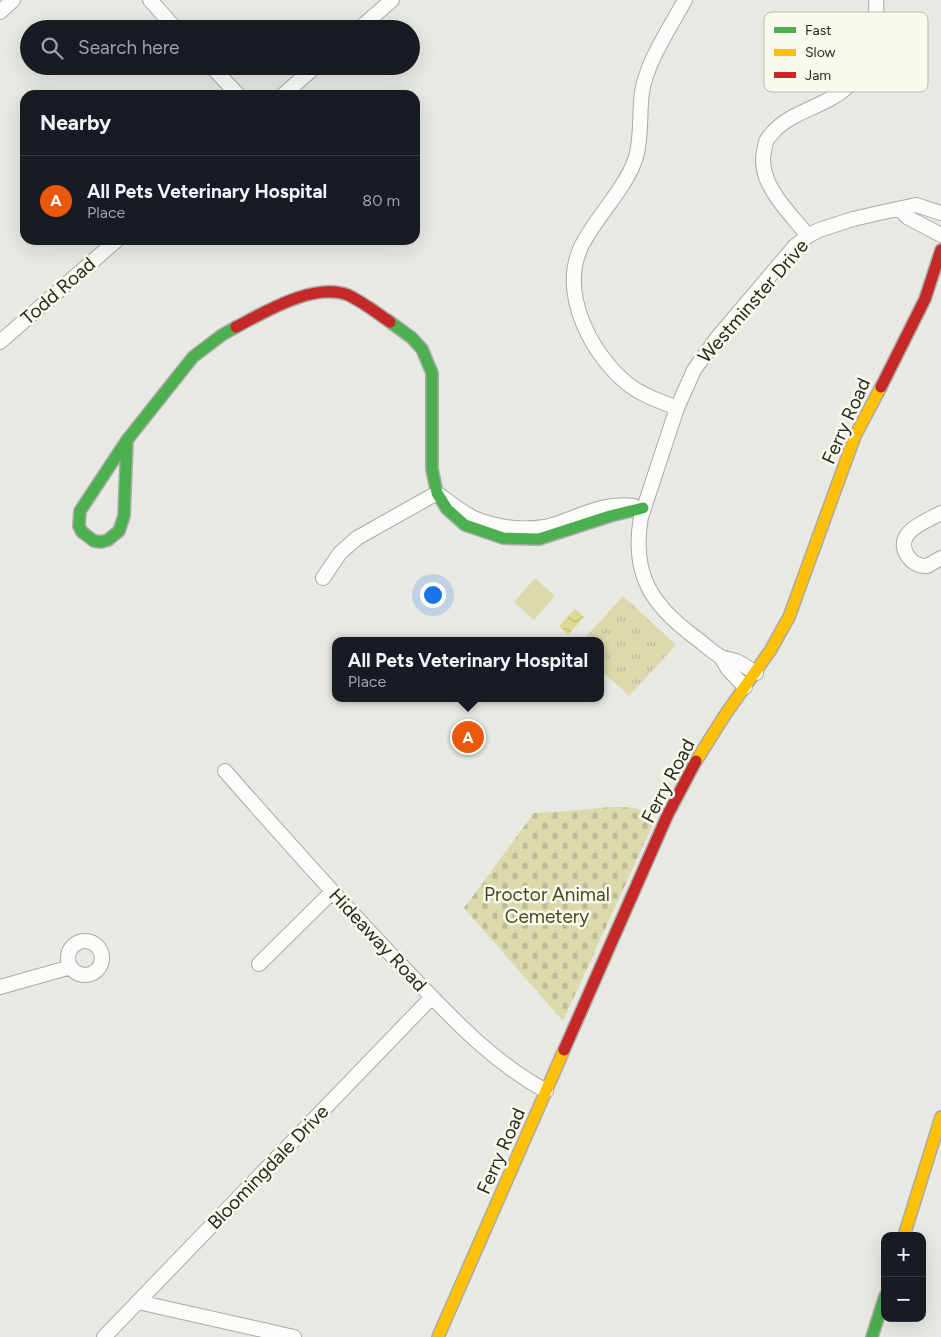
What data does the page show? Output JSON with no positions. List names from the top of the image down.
{
  "streets": {
    "street": [
      "Todd Road",
      "Westminster Drive",
      "Ferry Road",
      "Hideaway Road",
      "Bloomingdale Drive"
    ]
  },
  "crossings": [
    ["Westminster Drive", "Ferry Road"],
    ["Ferry Road", "Hideaway Road"],
    ["Hideaway Road", "Bloomingdale Drive"]
  ],
  "parks": ["Proctor Animal Cemetery"],
  "legend": ["Fast", "Slow", "Jam"],
  "page": {
    "search": "Search here",
    "heading": "Nearby",
    "list": [
      {
        "mark": "A",
        "name": "All Pets Veterinary Hospital",
        "note": "Place",
        "value": "80 m"
      }
    ],
    "popup": ["All Pets Veterinary Hospital", "Place"],
    "pins": "A",
    "map_buttons": ["+", "−"]
  }
}
